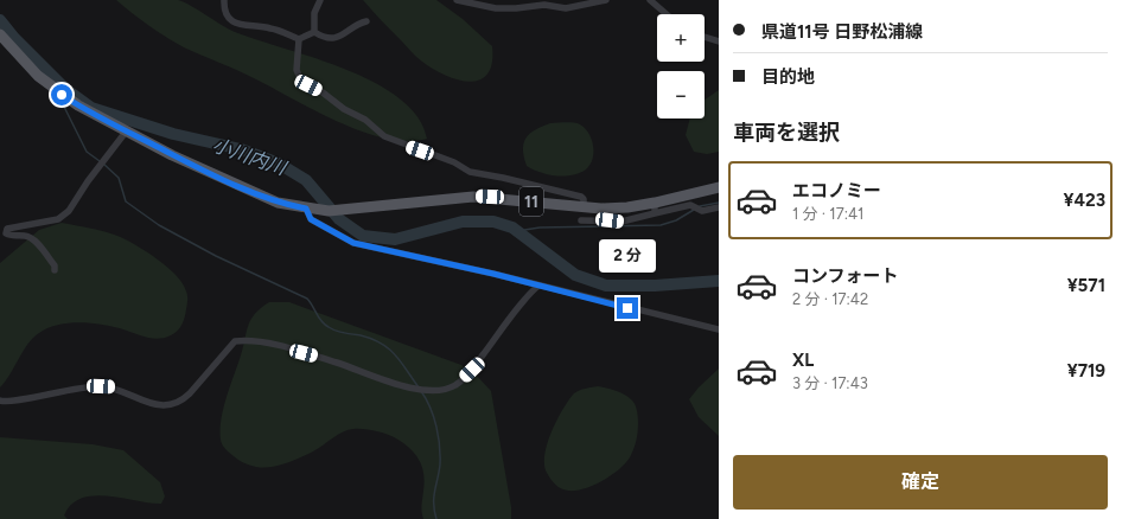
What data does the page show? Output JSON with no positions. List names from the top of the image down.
{
  "streets": {
    "main road": ["11"]
  },
  "water": ["小川内川"],
  "page": {
    "banner": ["県道11号 日野松浦線", "目的地"],
    "map_buttons": ["+", "−"],
    "heading": "車両を選択",
    "list": [
      {
        "name": "エコノミー",
        "note": "1 分 · 17:41",
        "value": "¥423"
      },
      {
        "name": "コンフォート",
        "note": "2 分 · 17:42",
        "value": "¥571"
      },
      {
        "name": "XL",
        "note": "3 分 · 17:43",
        "value": "¥719"
      }
    ],
    "bubble": "2 分",
    "buttons": "確定"
  }
}
